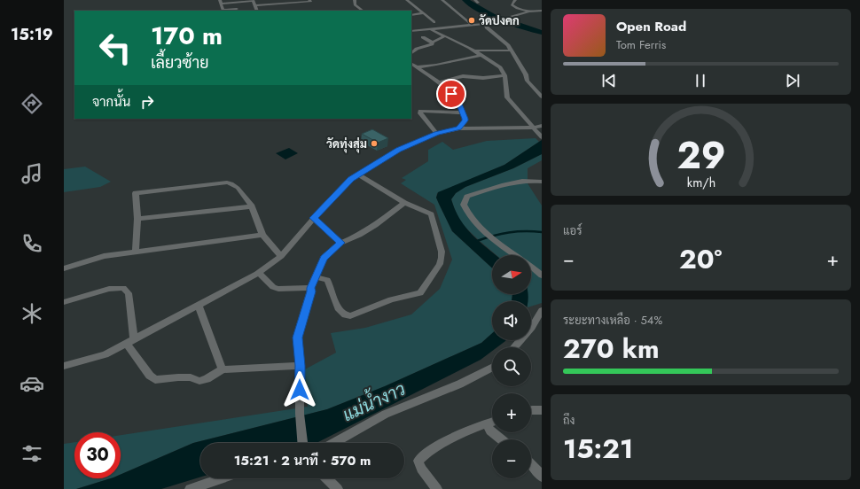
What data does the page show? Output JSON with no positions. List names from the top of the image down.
{
  "water": ["แม่น้ำงาว"],
  "places": ["วัดปงคก", "วัดทุ่งสุ่ม"],
  "north": "right",
  "page": {
    "tabs": "15:19",
    "turn": ["170 m", "เลี้ยวซ้าย"],
    "song": ["Open Road", "Tom Ferris"],
    "then": "จากนั้น",
    "tile": [
      "แอร์",
      ["ระยะทางเหลือ · 54%", "270 km"],
      ["ถึง", "15:21"]
    ],
    "heat": ["−", "20°", "+"],
    "map_buttons": ["+", "−"],
    "limit": "30",
    "trip": "15:21 · 2 นาที · 570 m",
    "gauge": ["29", "km/h"]
  }
}
